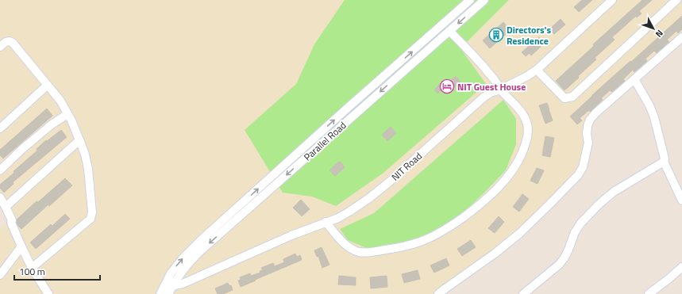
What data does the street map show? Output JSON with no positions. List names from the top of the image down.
{
  "streets": {
    "street": ["Parallel Road", "NIT Road"]
  },
  "crossings": [
    ["Parallel Road", "NIT Road"]
  ],
  "places": {
    "building": ["Directors's Residence"],
    "hotel": ["NIT Guest House"]
  },
  "scale_bar": "100 m",
  "north": "bottom right"
}
